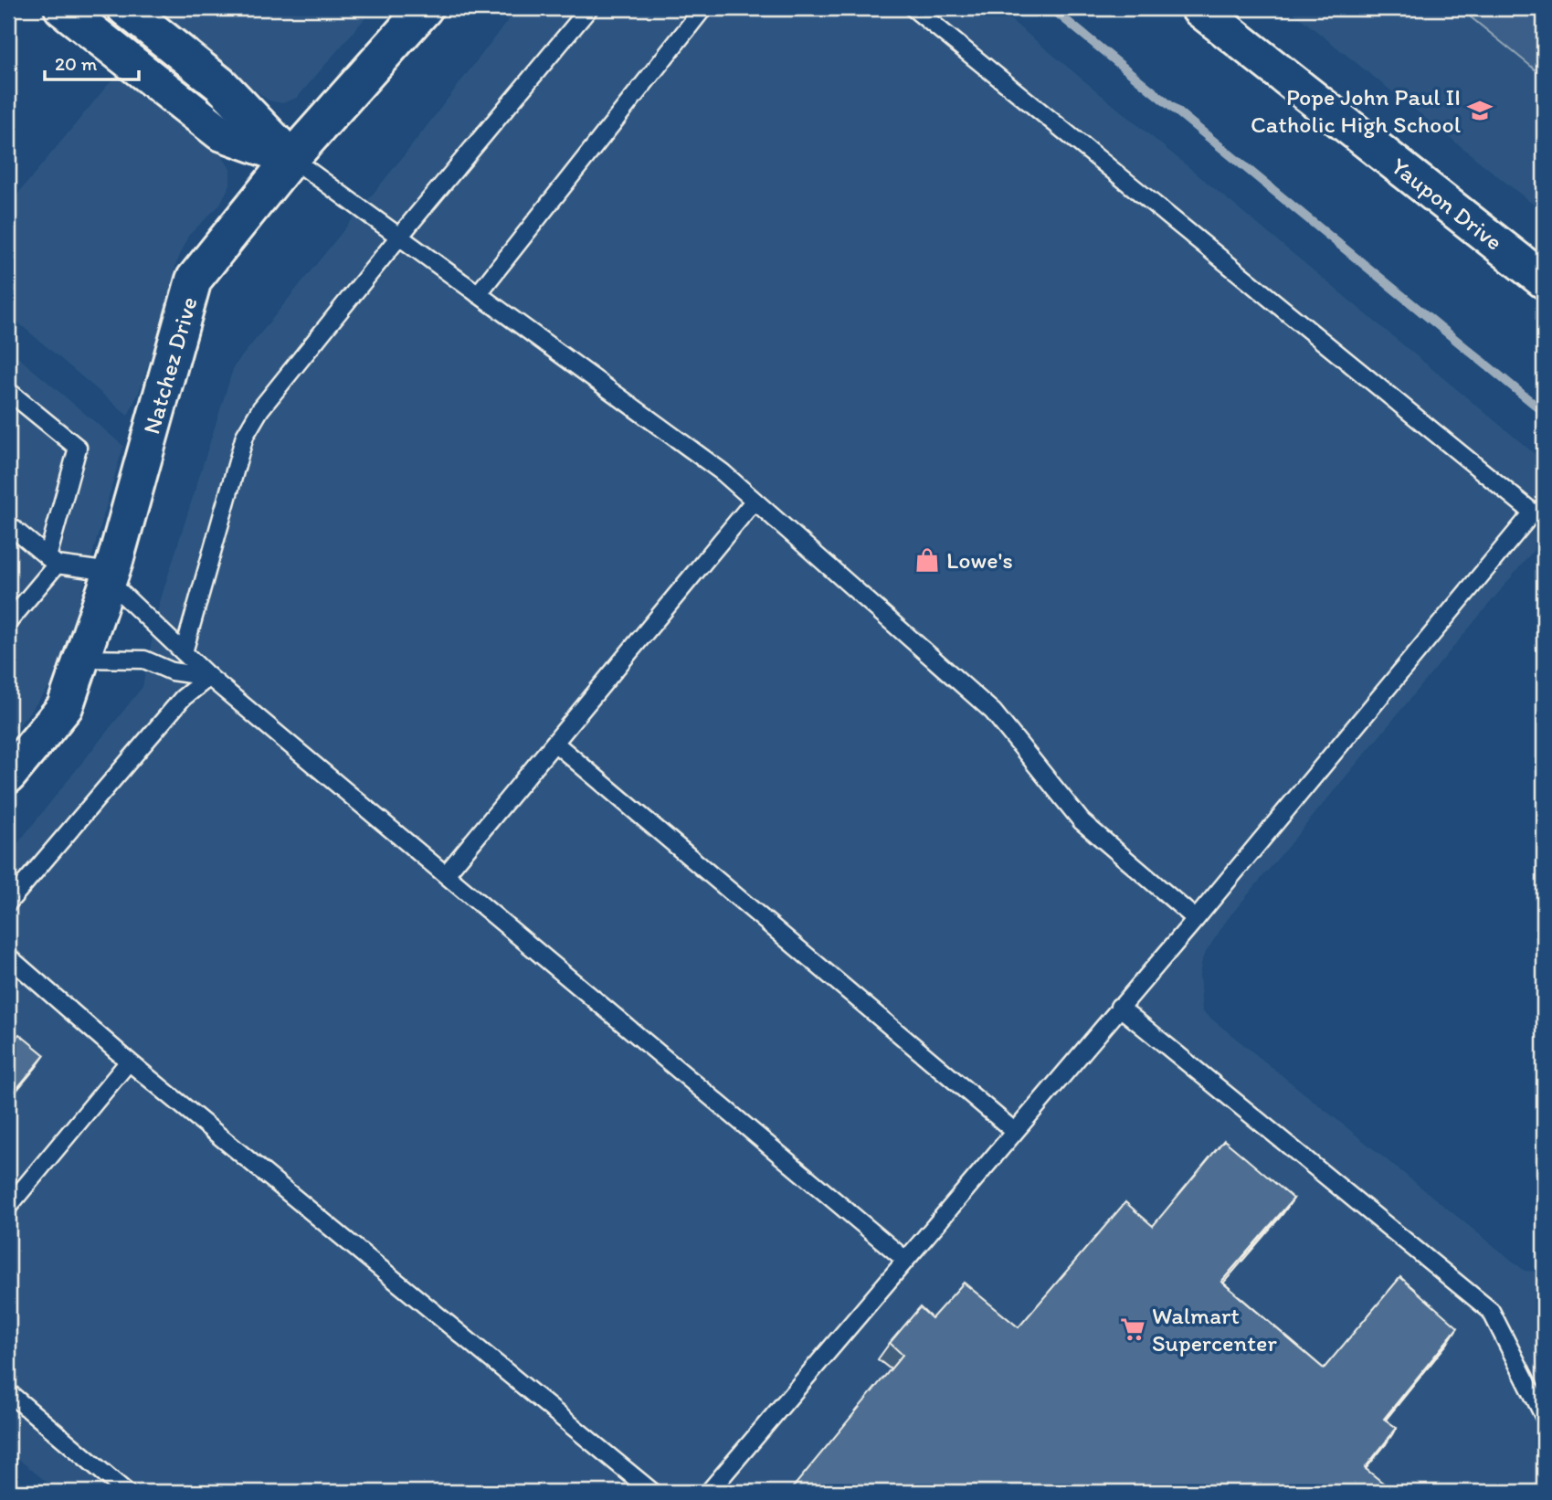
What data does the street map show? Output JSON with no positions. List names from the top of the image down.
{
  "streets": {
    "street": ["Yaupon Drive", "Natchez Drive"]
  },
  "places": {
    "school or university": ["Pope John Paul II Catholic High School"],
    "shop": ["Lowe's"],
    "supermarket": ["Walmart Supercenter"]
  },
  "scale_bar": "20 m"
}
